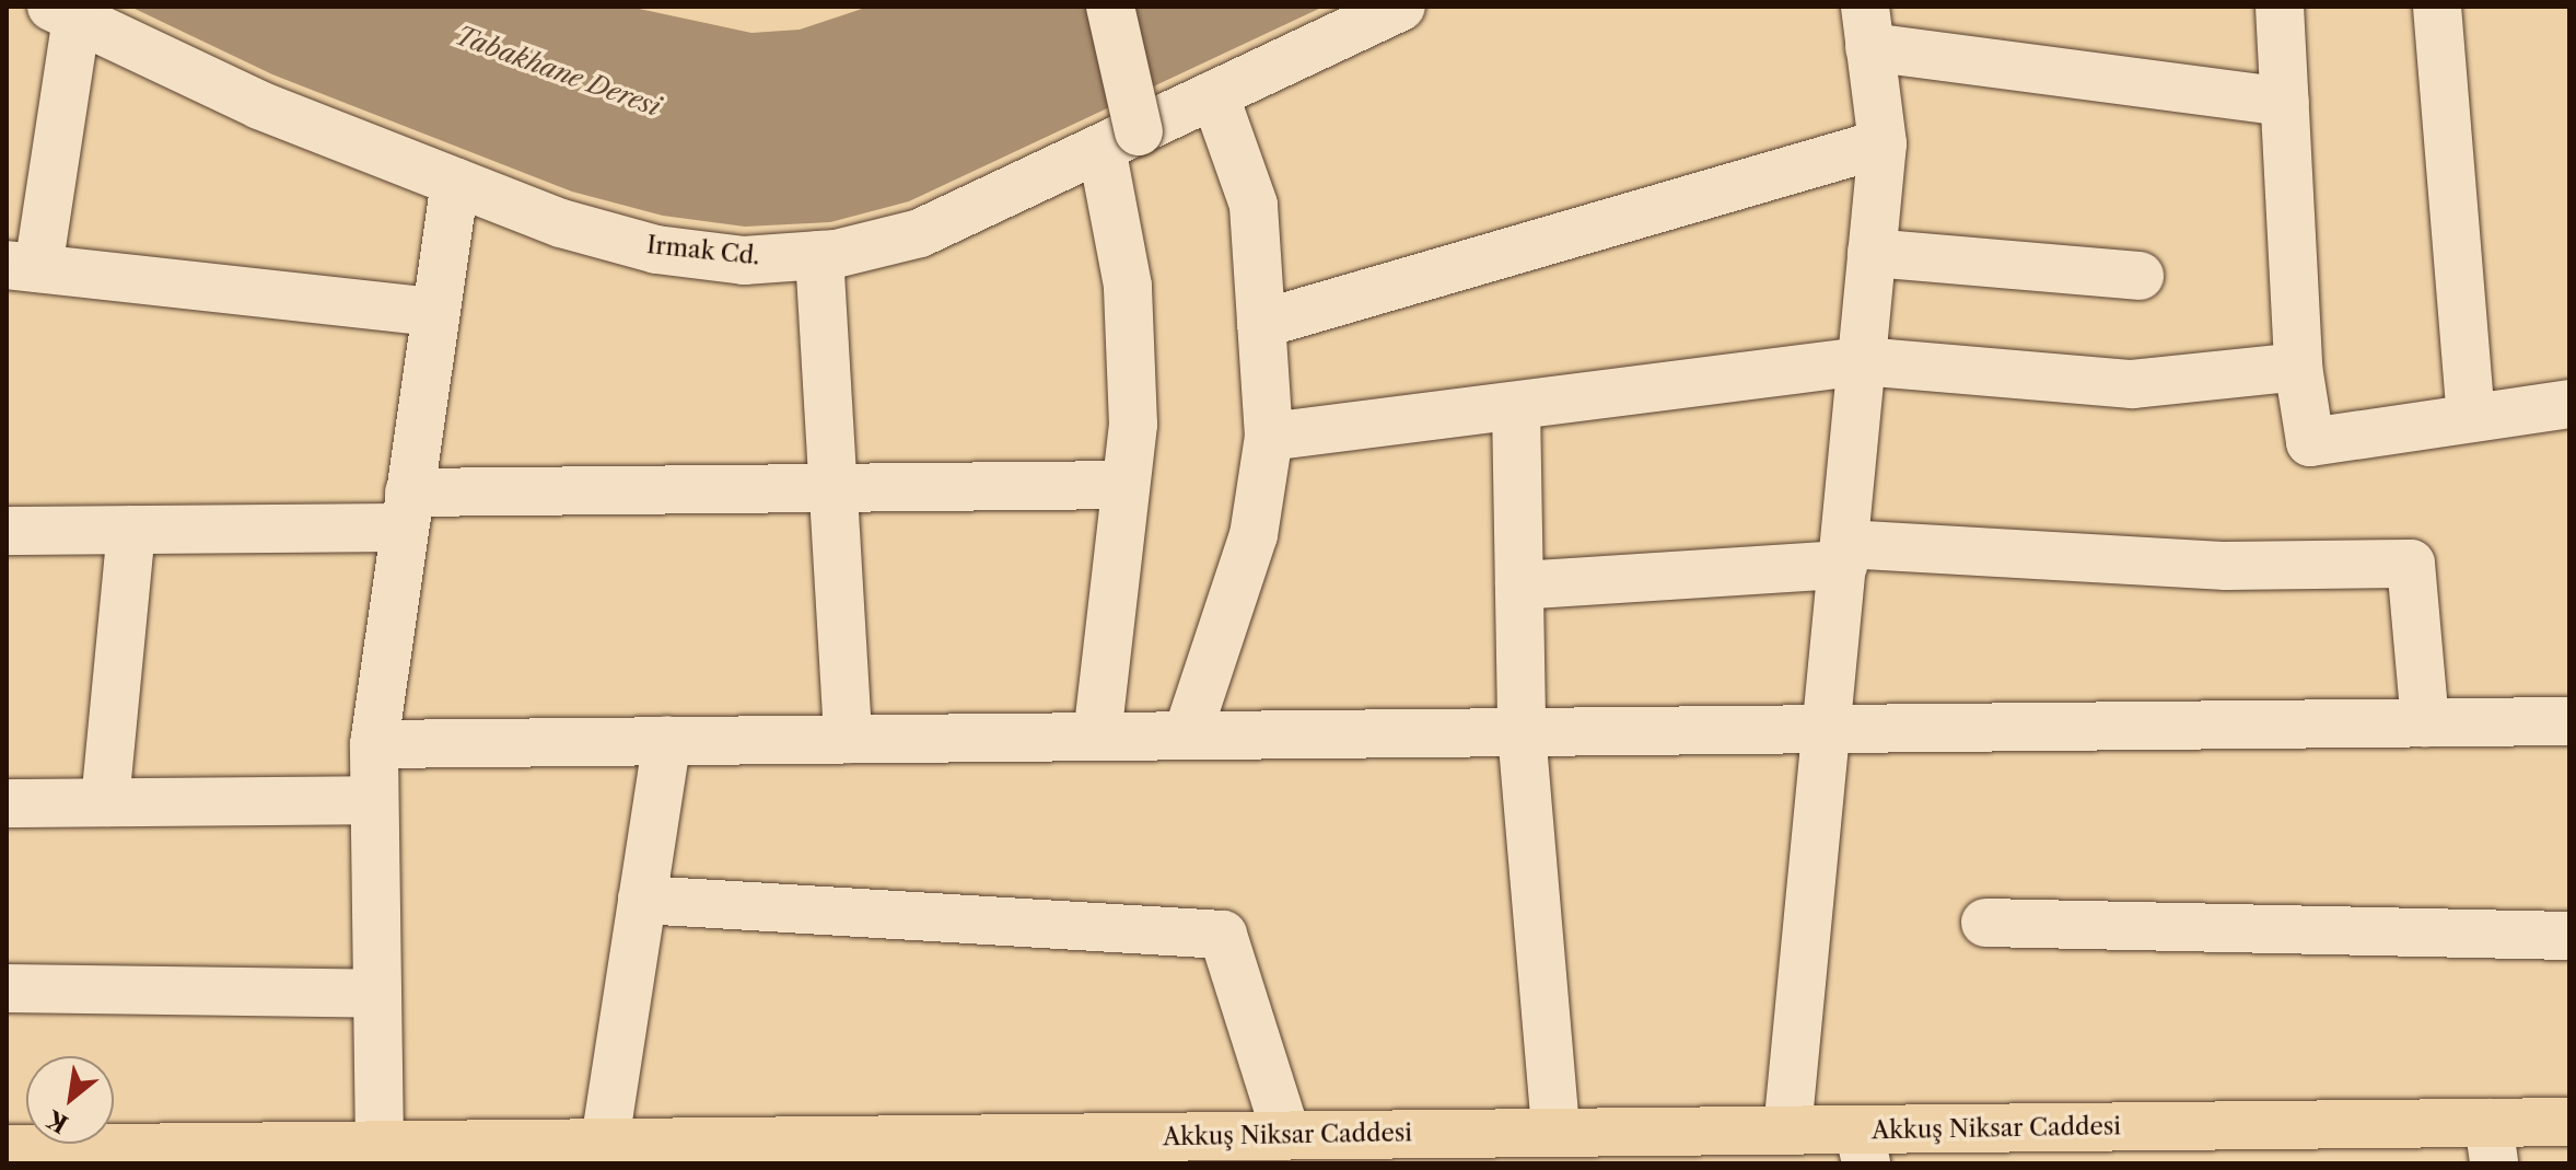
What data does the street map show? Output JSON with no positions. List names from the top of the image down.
{
  "streets": {
    "main road": ["Akkuş Niksar Caddesi"],
    "street": ["Irmak Cd."]
  },
  "water": ["Tabakhane Deresi"],
  "north": "bottom left"
}
